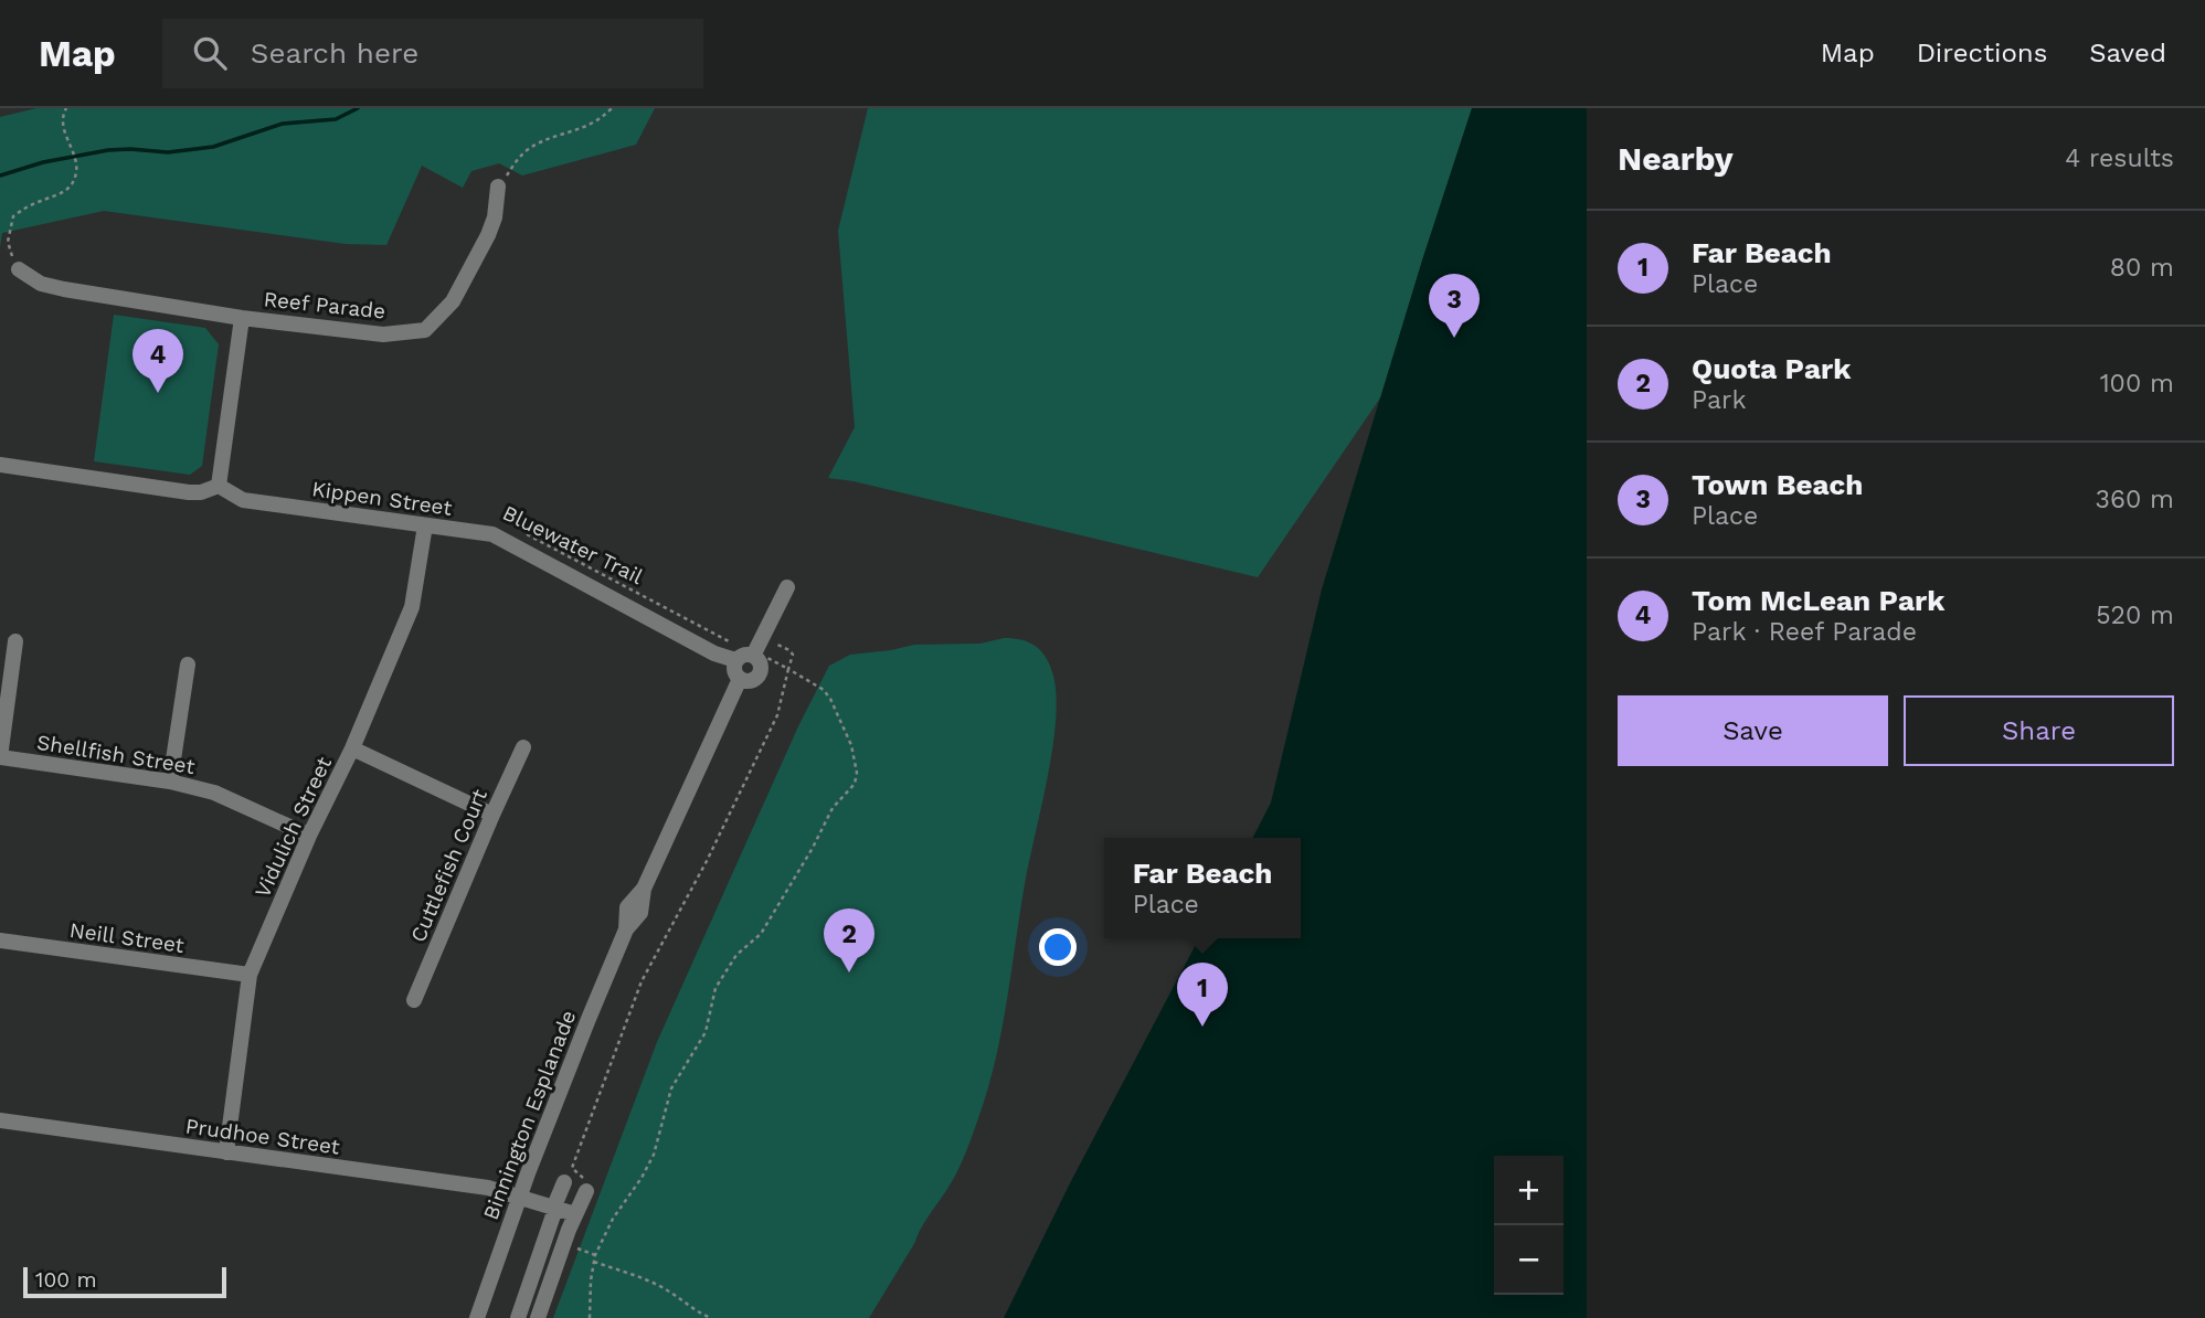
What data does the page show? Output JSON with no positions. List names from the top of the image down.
{
  "streets": {
    "street": [
      "Reef Parade",
      "Kippen Street",
      "Shellfish Street",
      "Vidulich Street",
      "Cuttlefish Court",
      "Neill Street",
      "Binnington Esplanade",
      "Prudhoe Street"
    ],
    "path": ["Bluewater Trail"]
  },
  "crossings": [
    ["Reef Parade", "Kippen Street"],
    ["Kippen Street", "Bluewater Trail"],
    ["Kippen Street", "Vidulich Street"],
    ["Kippen Street", "Binnington Esplanade"],
    ["Bluewater Trail", "Binnington Esplanade"],
    ["Shellfish Street", "Vidulich Street"],
    ["Vidulich Street", "Neill Street"],
    ["Vidulich Street", "Prudhoe Street"],
    ["Binnington Esplanade", "Prudhoe Street"]
  ],
  "scale_bar": "100 m",
  "page": {
    "header": "Map",
    "search": "Search here",
    "nav": ["Map", "Directions", "Saved"],
    "heading": ["Nearby", "4 results"],
    "list": [
      {
        "mark": "1",
        "name": "Far Beach",
        "note": "Place",
        "value": "80 m"
      },
      {
        "mark": "2",
        "name": "Quota Park",
        "note": "Park",
        "value": "100 m"
      },
      {
        "mark": "3",
        "name": "Town Beach",
        "note": "Place",
        "value": "360 m"
      },
      {
        "mark": "4",
        "name": "Tom McLean Park",
        "note": "Park · Reef Parade",
        "value": "520 m"
      }
    ],
    "pins": [
      "3",
      "4",
      "2",
      "1"
    ],
    "buttons": ["Save", "Share"],
    "popup": ["Far Beach", "Place"],
    "map_buttons": ["+", "−"],
    "scale": "100 m"
  }
}
